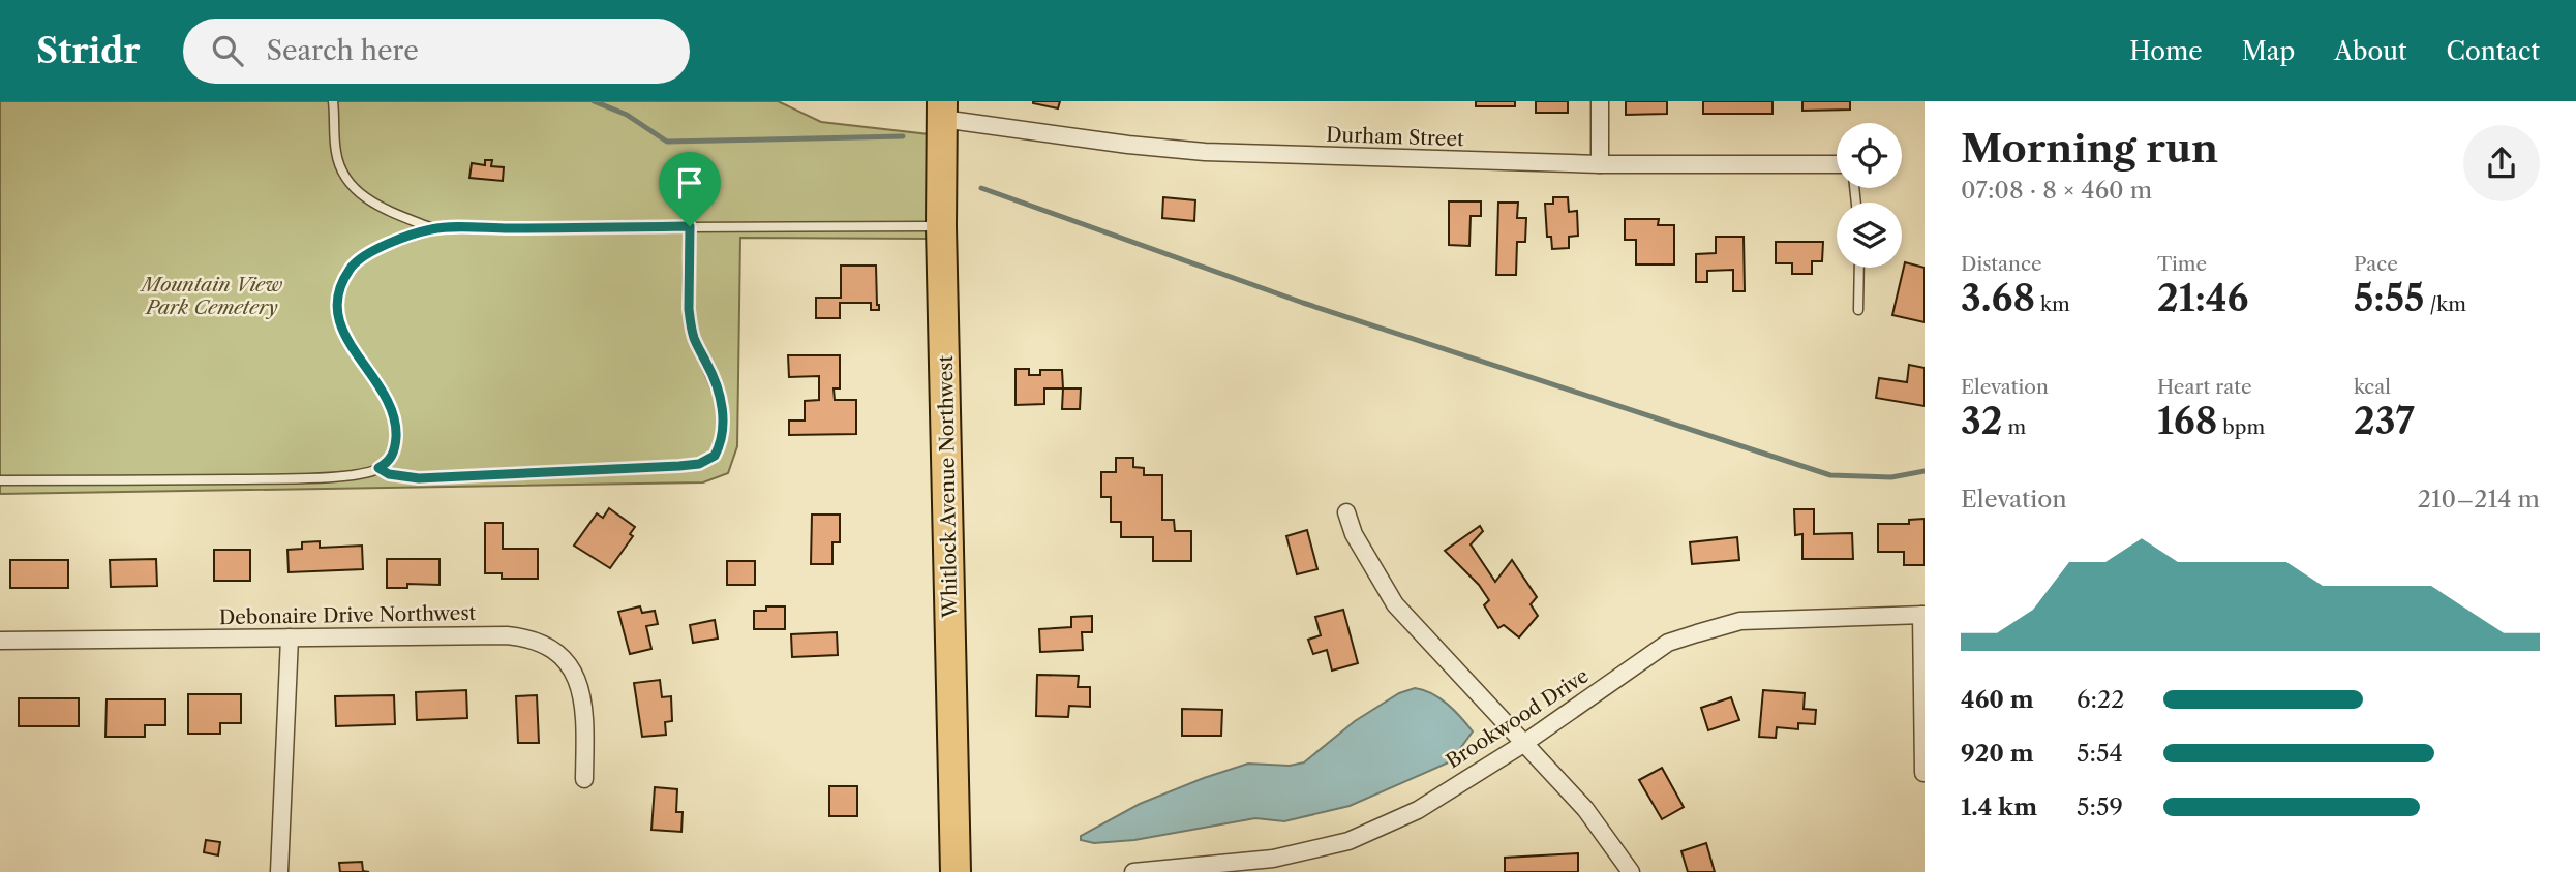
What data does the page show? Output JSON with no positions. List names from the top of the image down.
{
  "streets": {
    "highway": ["Whitlock Avenue Northwest"],
    "street": ["Durham Street", "Debonaire Drive Northwest", "Brookwood Drive"]
  },
  "crossings": [
    ["Durham Street", "Whitlock Avenue Northwest"]
  ],
  "parks": ["Mountain View Park Cemetery"],
  "page": {
    "header": "Stridr",
    "search": "Search here",
    "nav": [
      "Home",
      "Map",
      "About",
      "Contact"
    ],
    "heading": ["Morning run", "07:08 · 8 × 460 m"],
    "stats": [
      ["Distance", "3.68 km"],
      ["Time", "21:46"],
      ["Pace", "5:55 /km"],
      ["Elevation", "32 m"],
      ["Heart rate", "168 bpm"],
      ["kcal", "237"]
    ],
    "chart": ["Elevation", "210–214 m"],
    "list": [
      {
        "name": "460 m",
        "note": "6:22"
      },
      {
        "name": "920 m",
        "note": "5:54"
      },
      {
        "name": "1.4 km",
        "note": "5:59"
      }
    ]
  }
}
